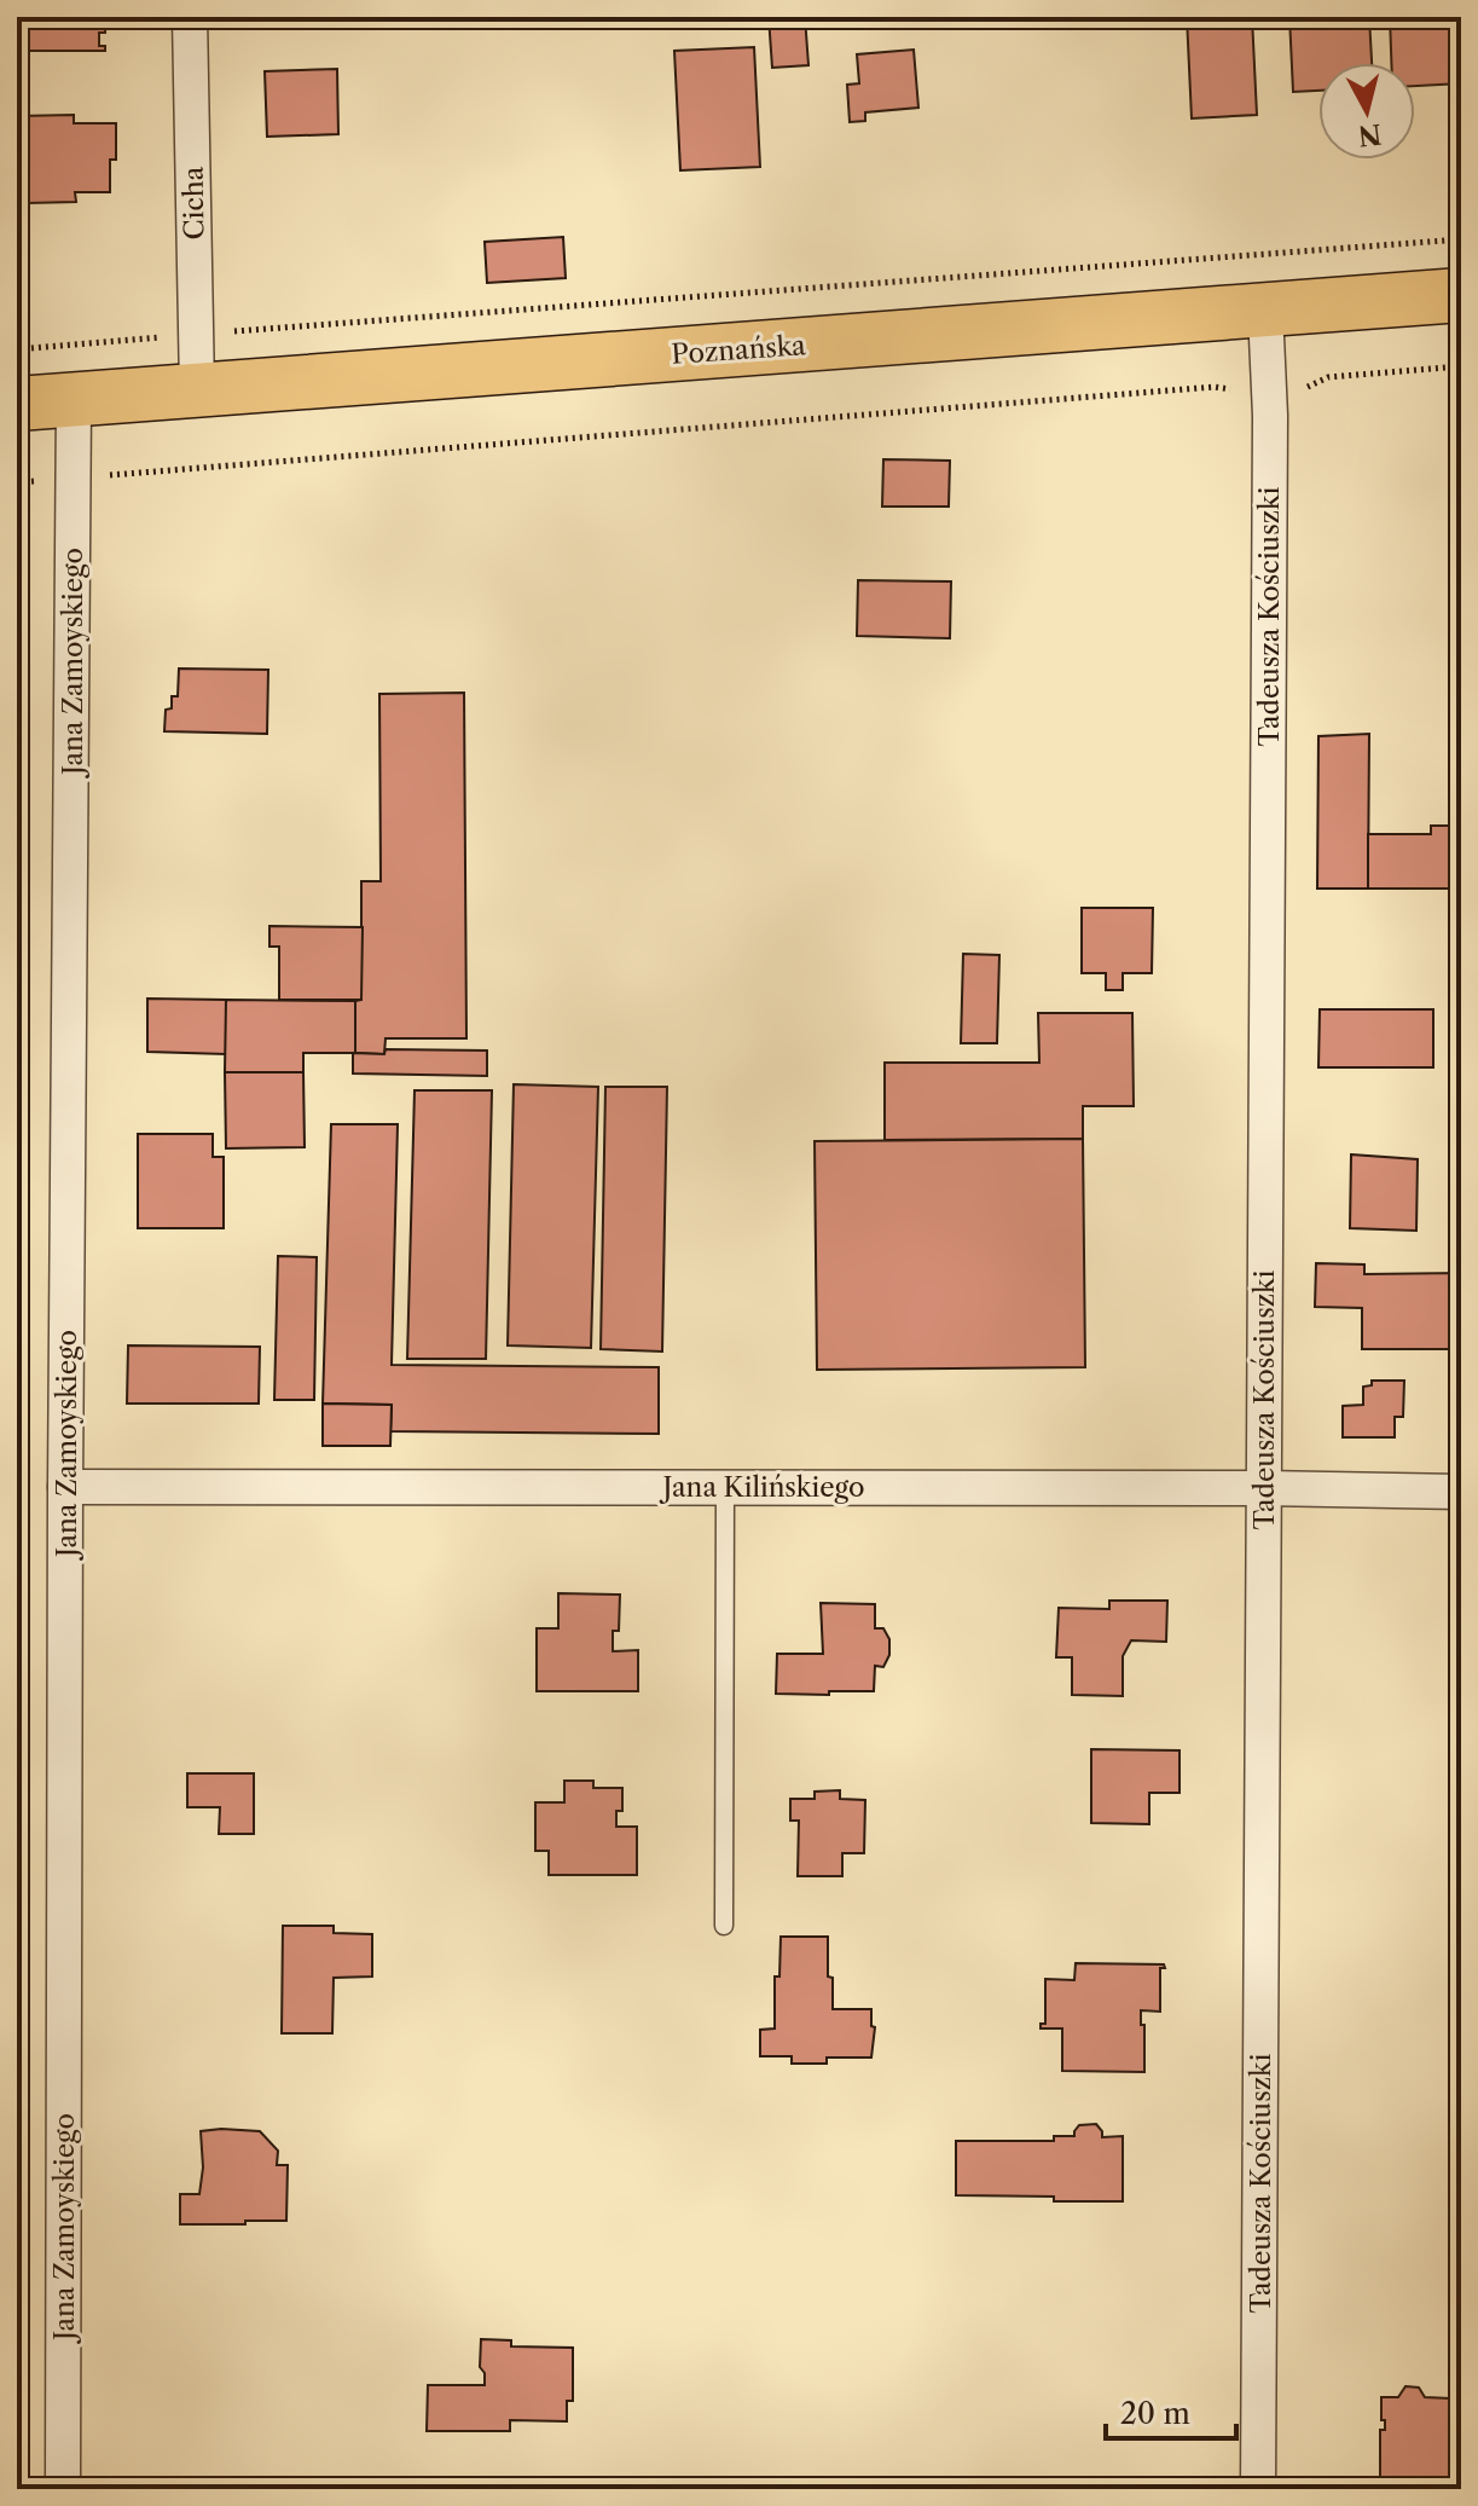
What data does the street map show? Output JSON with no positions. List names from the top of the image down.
{
  "streets": {
    "main road": ["Poznańska"],
    "street": [
      "Cicha",
      "Tadeusza Kościuszki",
      "Jana Zamoyskiego",
      "Jana Kilińskiego"
    ]
  },
  "crossings": [
    ["Cicha", "Poznańska"],
    ["Poznańska", "Tadeusza Kościuszki"],
    ["Poznańska", "Jana Zamoyskiego"],
    ["Tadeusza Kościuszki", "Jana Kilińskiego"],
    ["Jana Zamoyskiego", "Jana Kilińskiego"]
  ],
  "scale_bar": "20 m",
  "north": "bottom"
}
